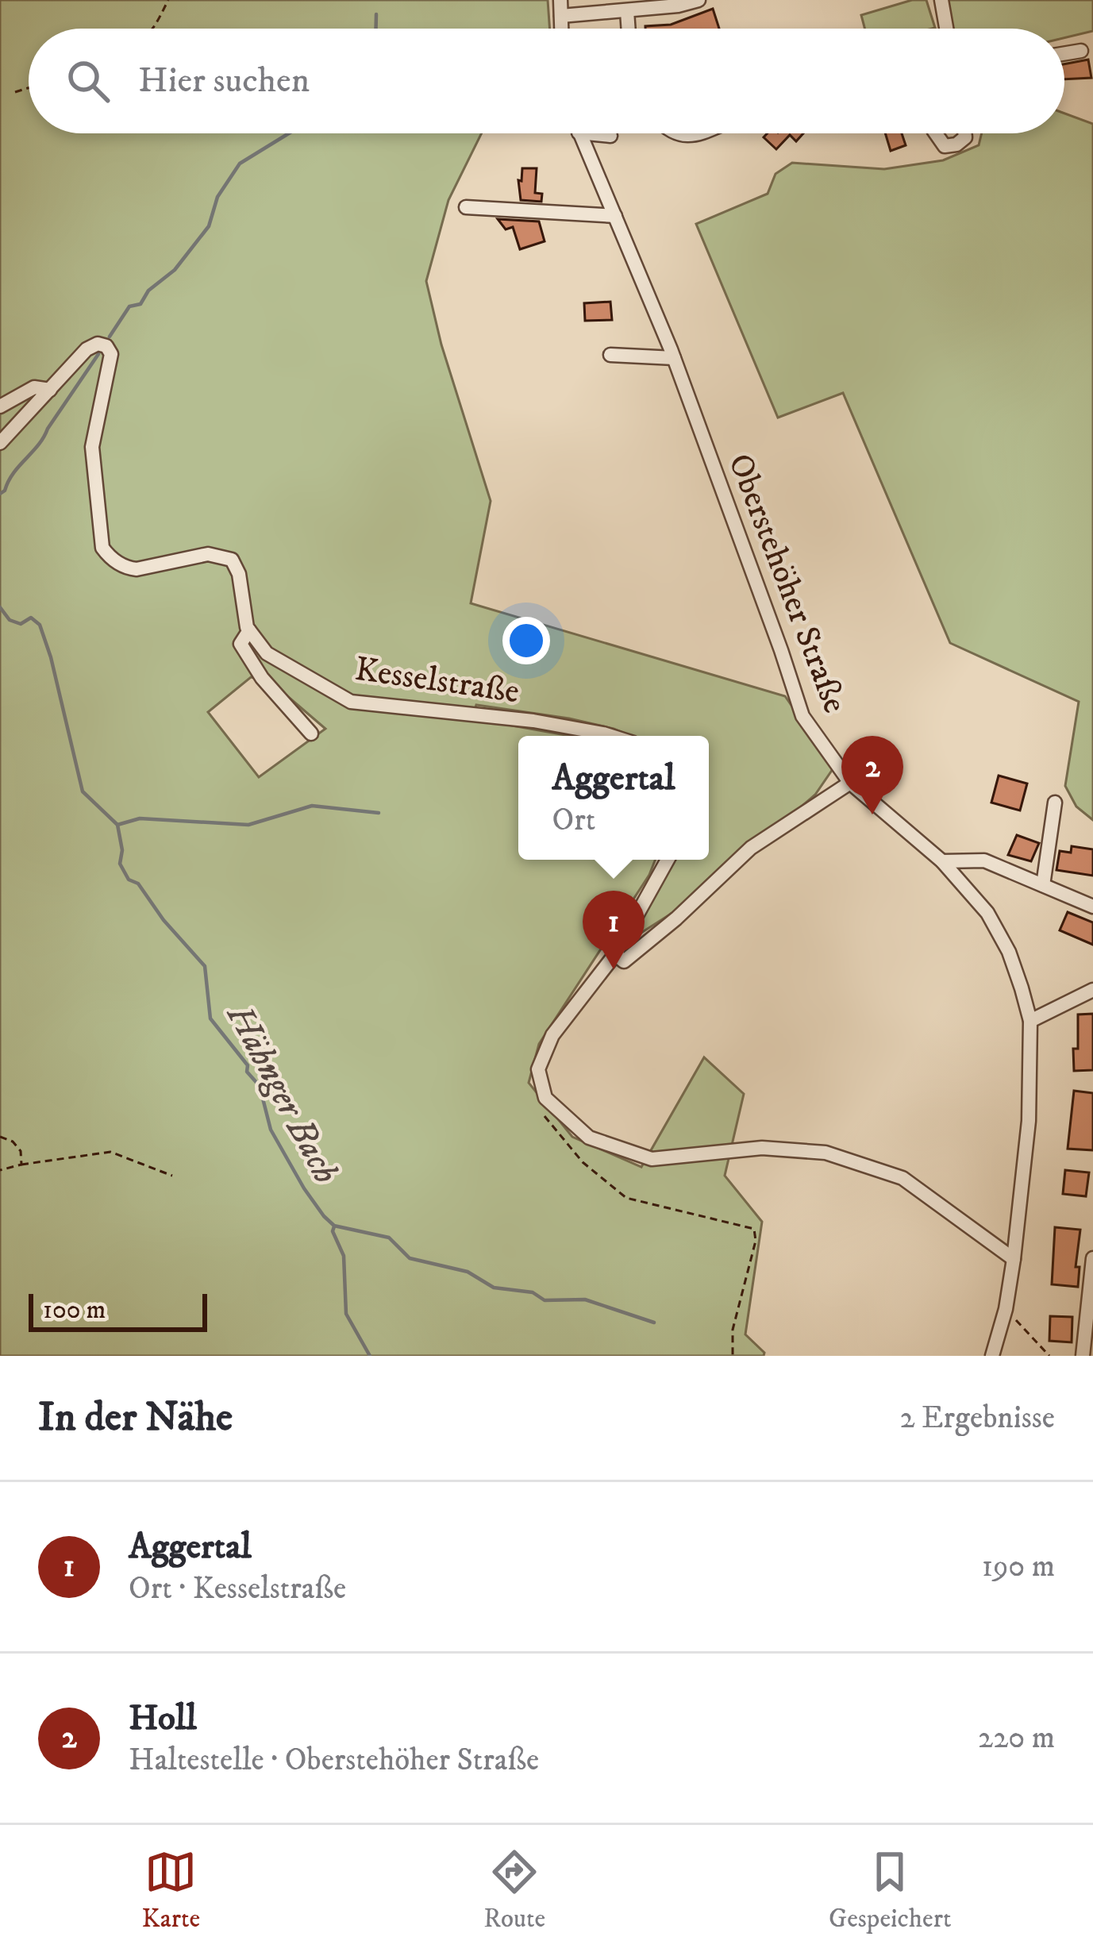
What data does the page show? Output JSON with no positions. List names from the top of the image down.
{
  "streets": {
    "street": ["Oberstehöher Straße", "Kesselstraße"]
  },
  "water": ["Hähnger Bach"],
  "scale_bar": "100 m",
  "page": {
    "search": "Hier suchen",
    "popup": ["Aggertal", "Ort"],
    "pins": ["2", "1"],
    "scale": "100 m",
    "heading": ["In der Nähe", "2 Ergebnisse"],
    "list": [
      {
        "mark": "1",
        "name": "Aggertal",
        "note": "Ort · Kesselstraße",
        "value": "190 m"
      },
      {
        "mark": "2",
        "name": "Holl",
        "note": "Haltestelle · Oberstehöher Straße",
        "value": "220 m"
      }
    ],
    "nav": ["Karte", "Route", "Gespeichert"]
  }
}
